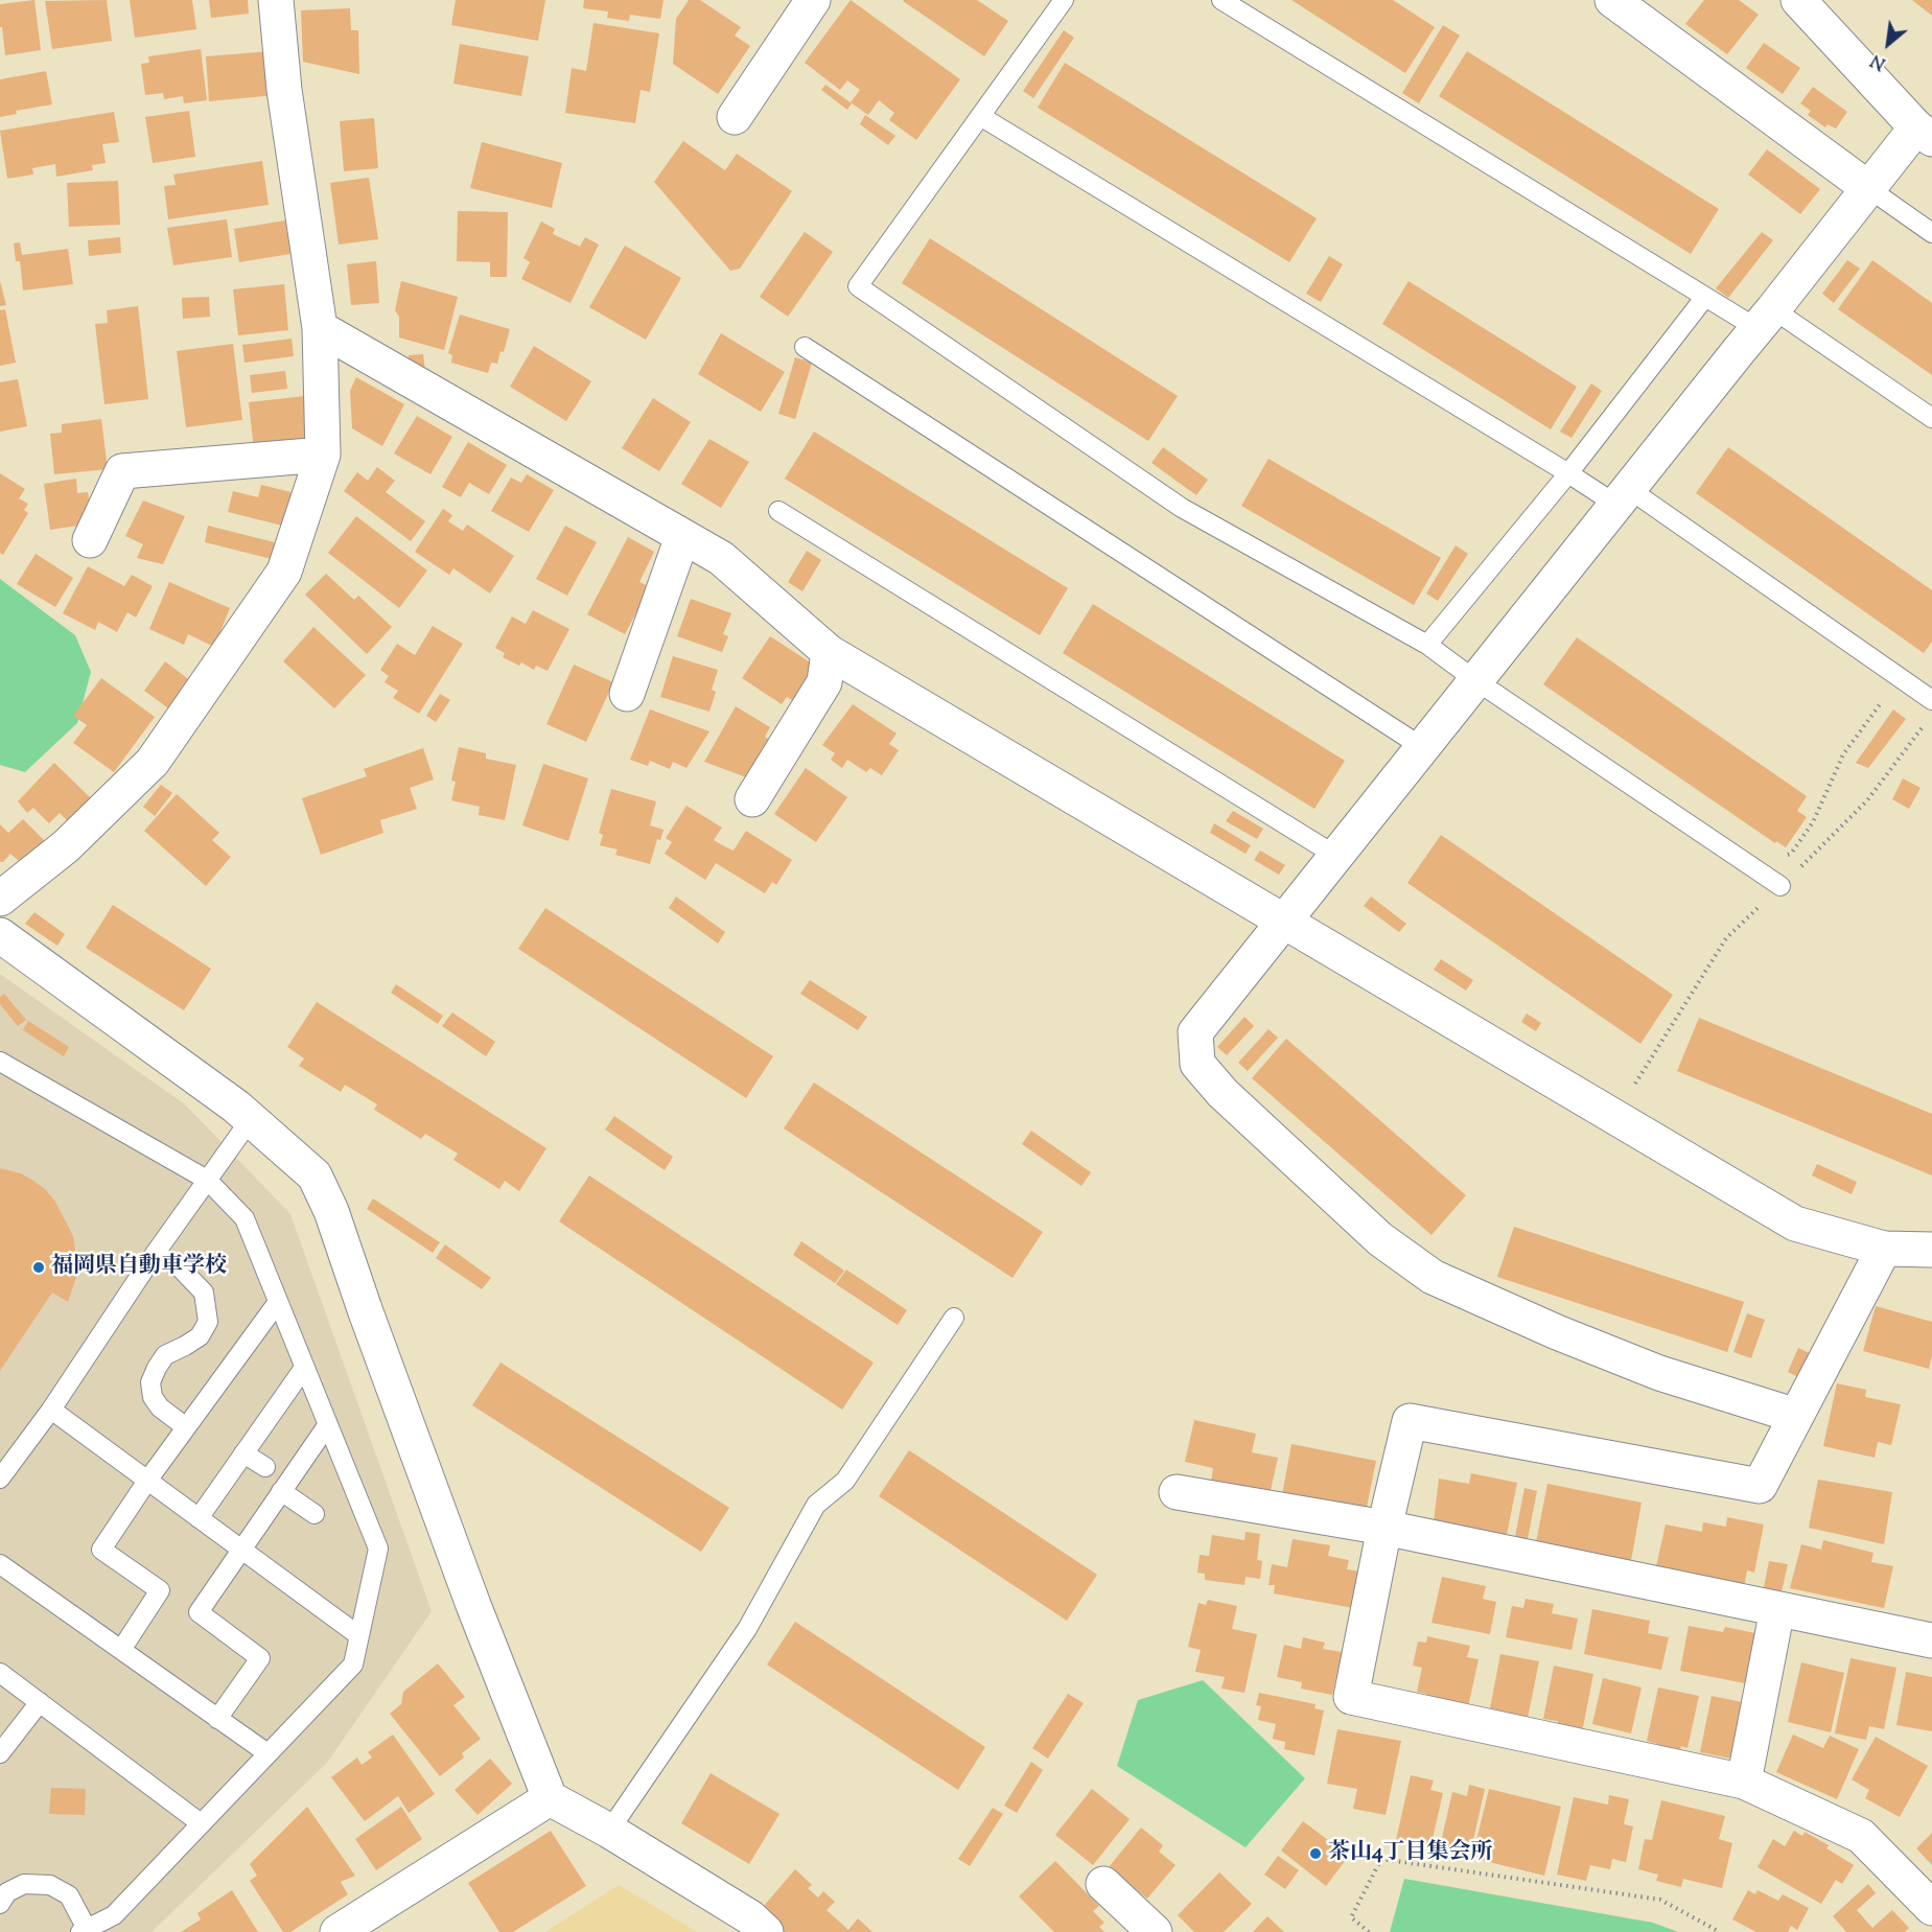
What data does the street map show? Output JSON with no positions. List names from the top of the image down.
{
  "places": ["福岡県自動車学校", "茶山4丁目集会所"],
  "north": "bottom left"
}
